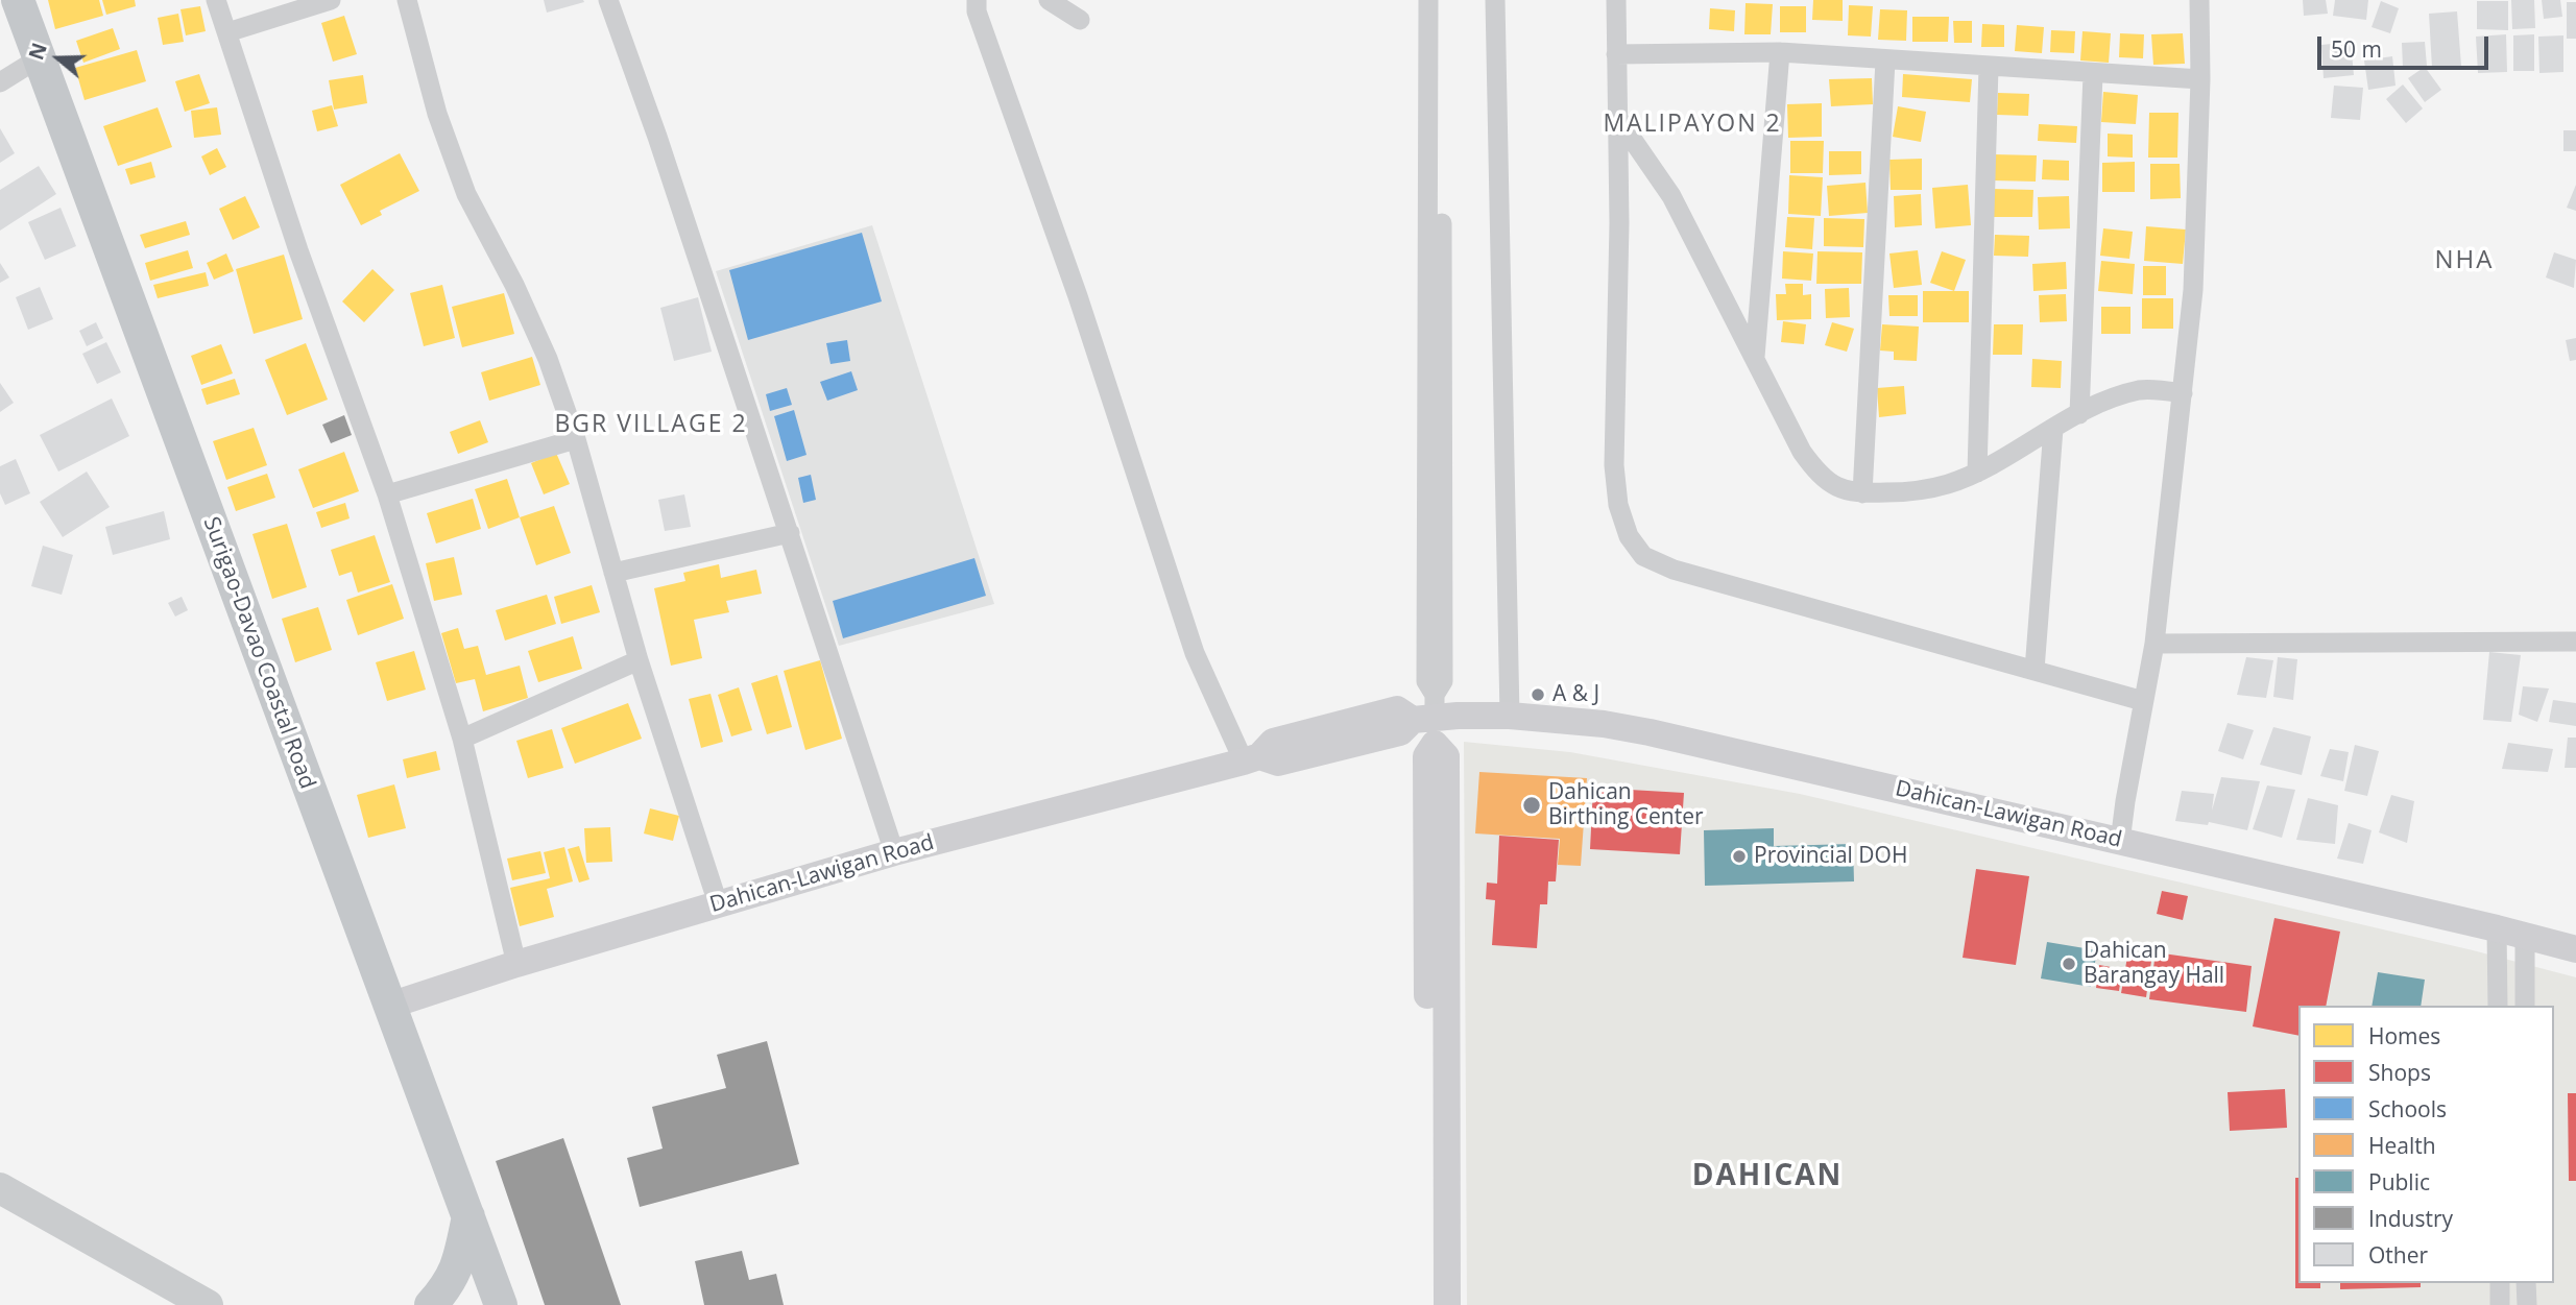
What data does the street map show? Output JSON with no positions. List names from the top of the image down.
{
  "streets": {
    "highway": ["Surigao-Davao Coastal Road"],
    "main road": ["Dahican-Lawigan Road"]
  },
  "crossings": [
    ["Surigao-Davao Coastal Road", "Dahican-Lawigan Road"]
  ],
  "districts": [
    "MALIPAYON 2",
    "NHA",
    "BGR VILLAGE 2",
    "DAHICAN"
  ],
  "places": [
    "A & J",
    "Dahican Birthing Center",
    "Provincial DOH",
    "Dahican Barangay Hall"
  ],
  "legend": [
    "Homes",
    "Shops",
    "Schools",
    "Health",
    "Public",
    "Industry",
    "Other"
  ],
  "scale_bar": "50 m",
  "north": "left"
}
